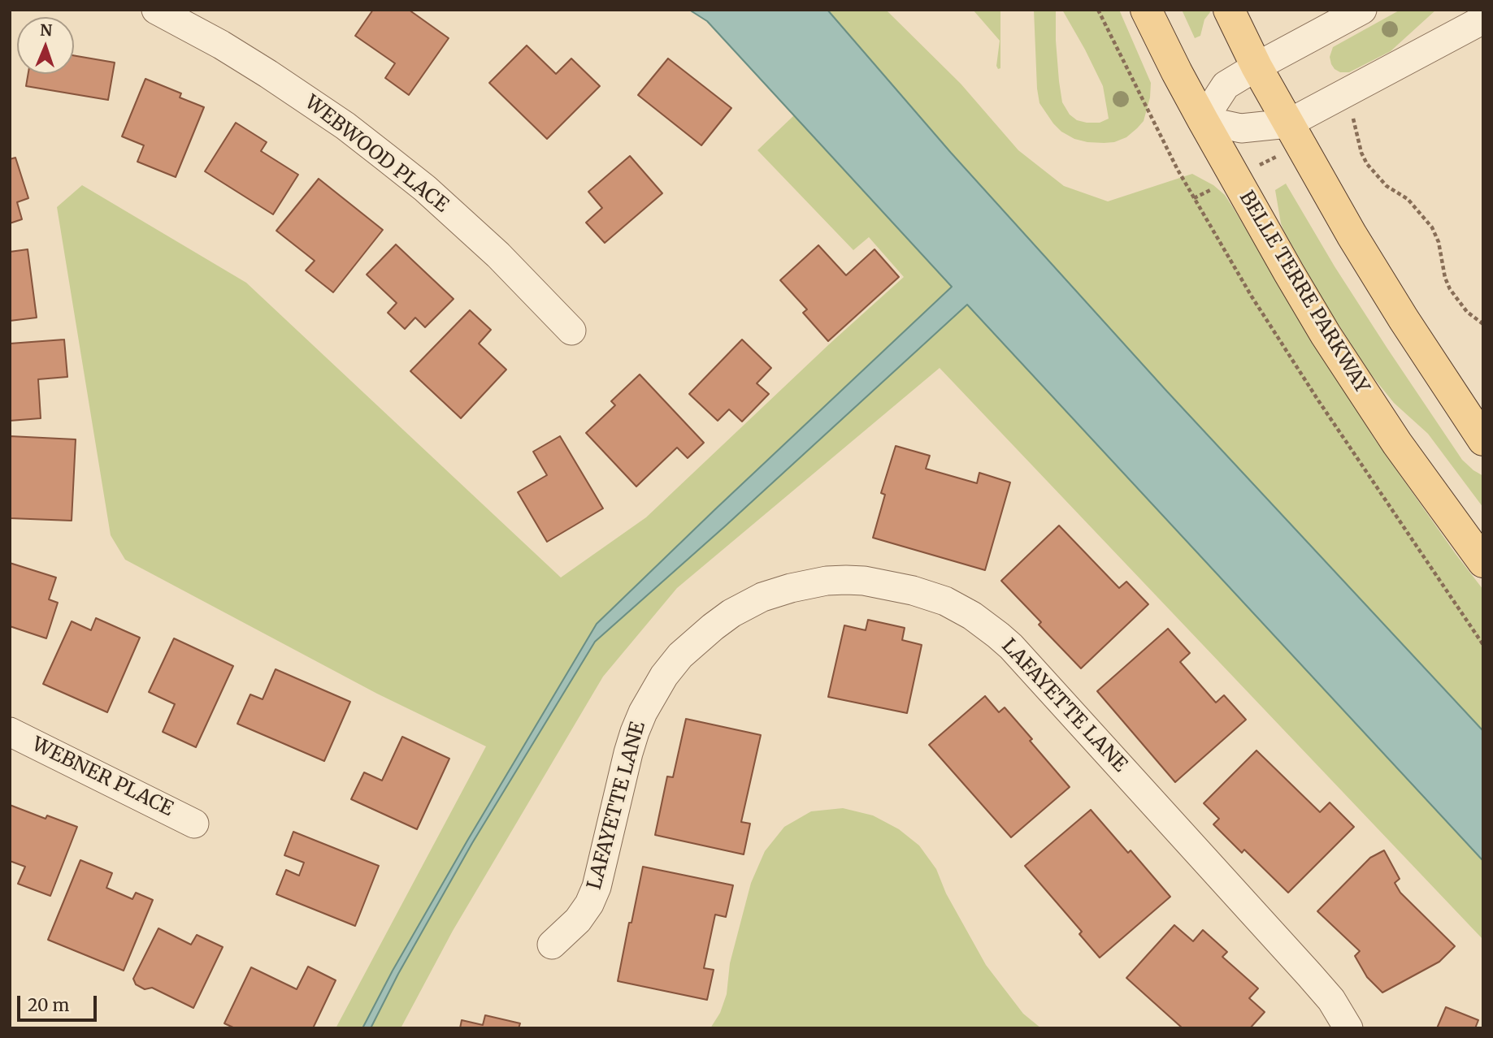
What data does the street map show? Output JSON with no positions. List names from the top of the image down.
{
  "streets": {
    "main road": ["BELLE TERRE PARKWAY"],
    "street": ["WEBWOOD PLACE", "LAFAYETTE LANE", "WEBNER PLACE"]
  },
  "scale_bar": "20 m",
  "north": "top"
}
